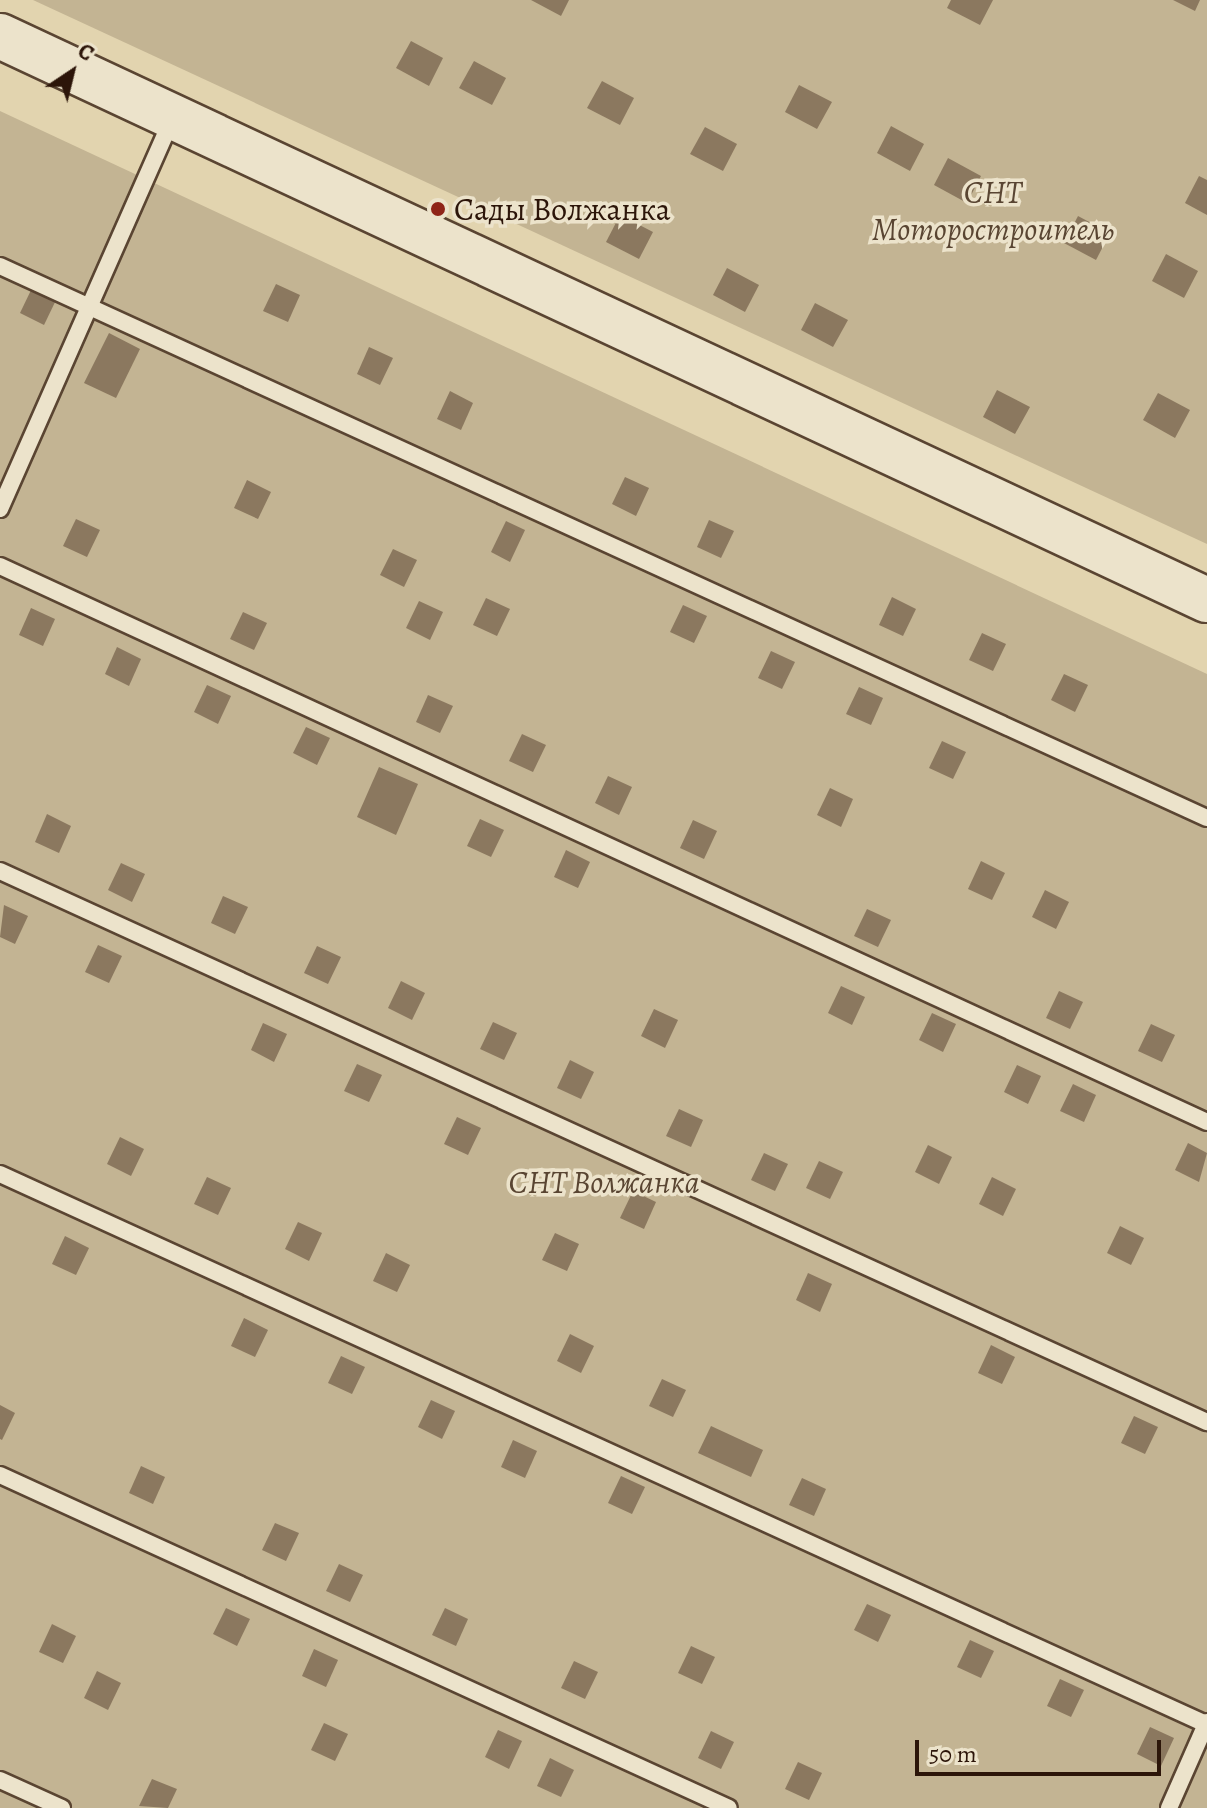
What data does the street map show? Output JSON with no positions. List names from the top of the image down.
{
  "parks": ["СНТ Моторостроитель", "СНТ Волжанка"],
  "places": ["Сады Волжанка"],
  "scale_bar": "50 m",
  "north": "top right"
}
